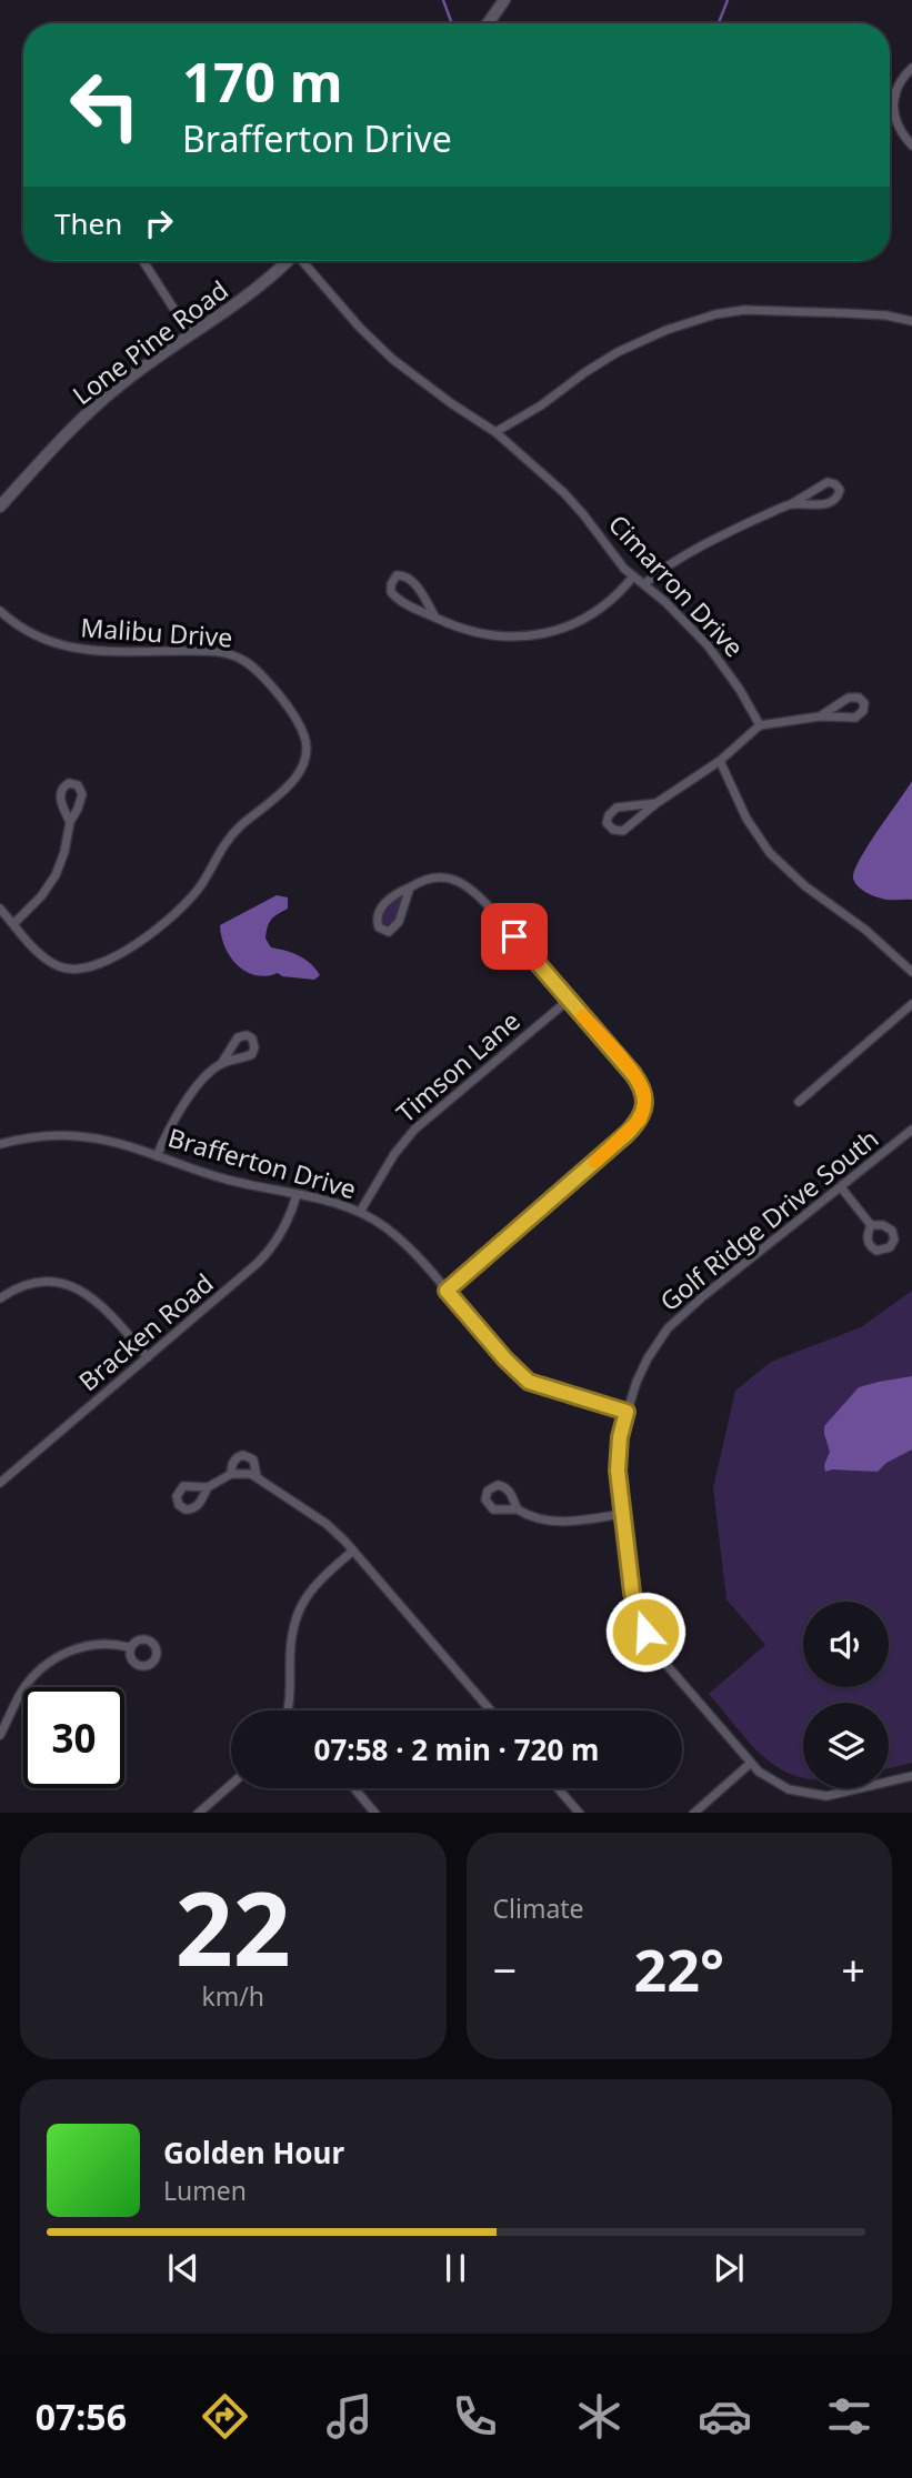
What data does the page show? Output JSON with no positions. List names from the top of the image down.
{
  "streets": {
    "street": [
      "Lone Pine Road",
      "Cimarron Drive",
      "Malibu Drive",
      "Timson Lane",
      "Brafferton Drive",
      "Golf Ridge Drive South",
      "Bracken Road"
    ]
  },
  "crossings": [
    ["Timson Lane", "Brafferton Drive"],
    ["Brafferton Drive", "Golf Ridge Drive South"],
    ["Brafferton Drive", "Bracken Road"]
  ],
  "page": {
    "turn": ["170 m", "Brafferton Drive"],
    "then": "Then",
    "limit": "30",
    "trip": "07:58 · 2 min · 720 m",
    "tile": [
      ["22", "km/h"],
      "Climate"
    ],
    "heat": ["−", "22°", "+"],
    "song": ["Golden Hour", "Lumen"],
    "tabs": "07:56"
  }
}
